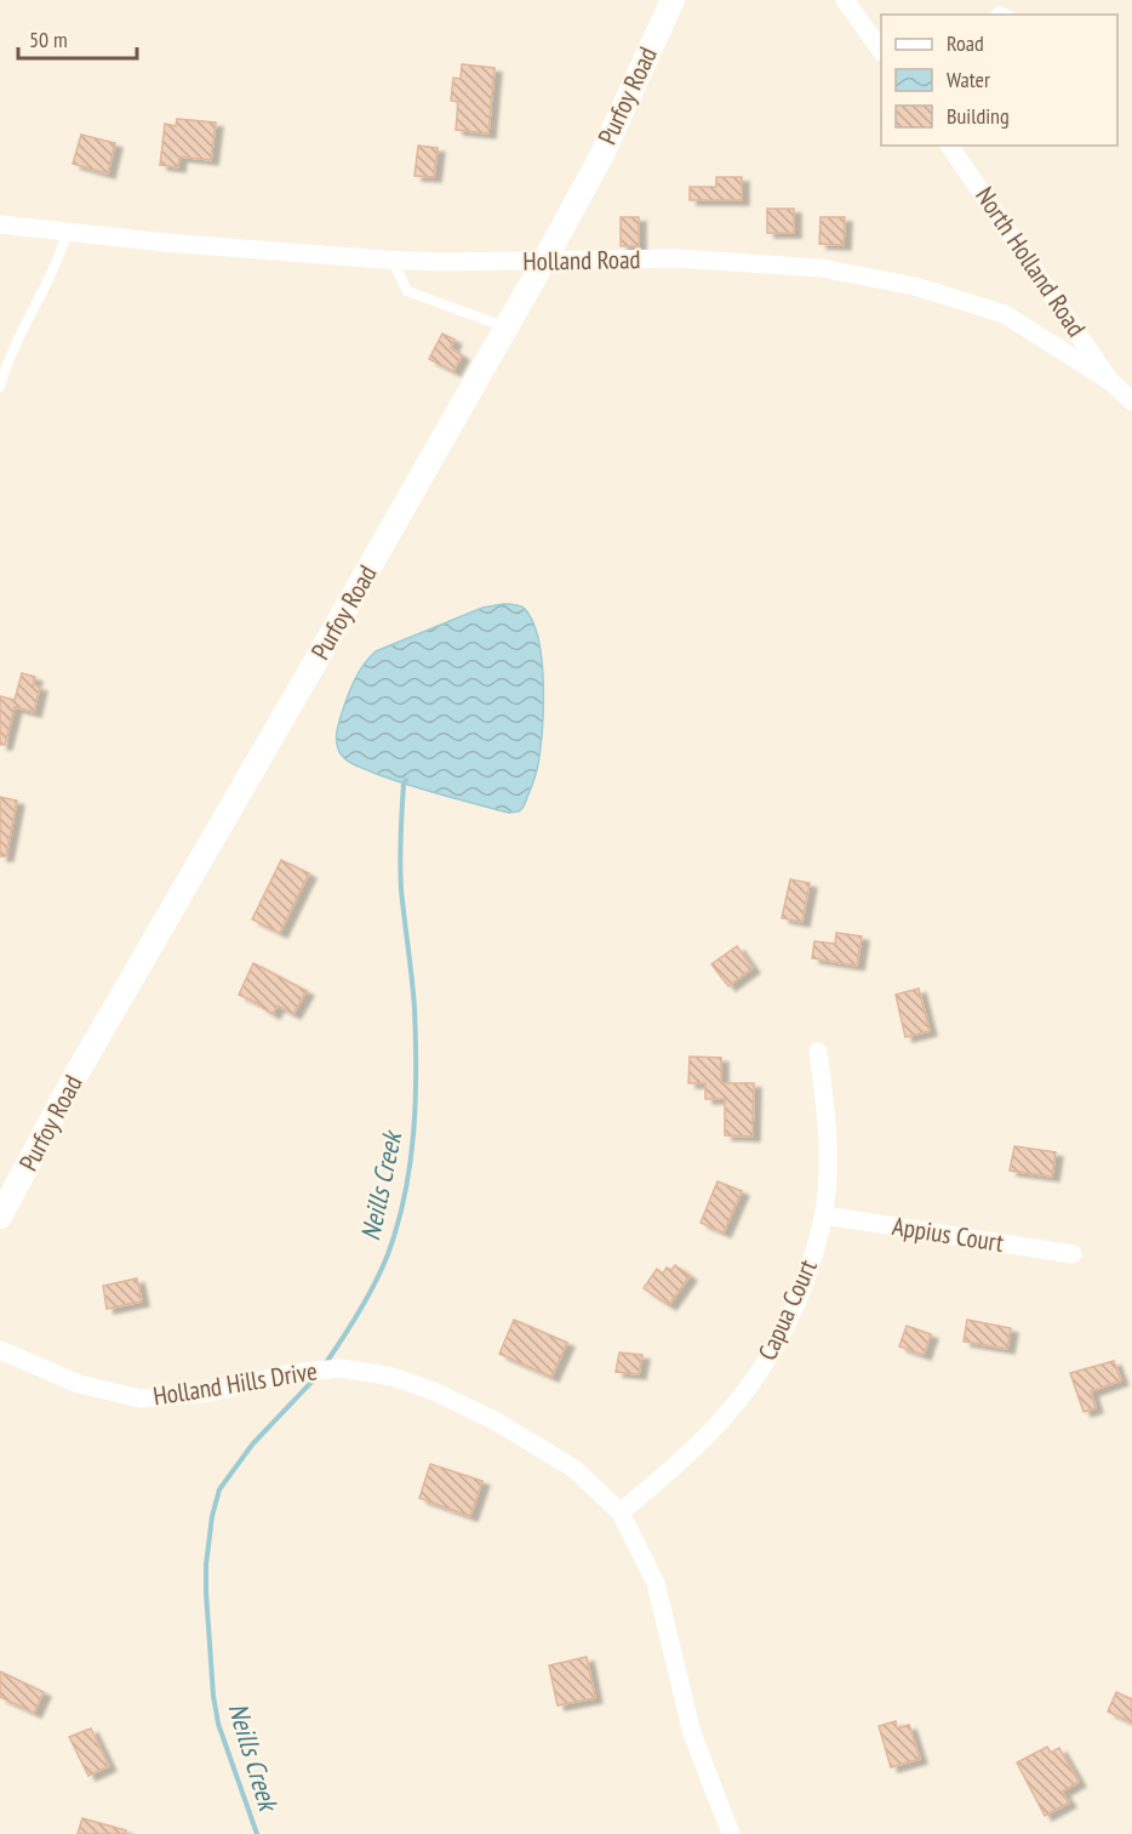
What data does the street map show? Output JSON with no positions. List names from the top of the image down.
{
  "streets": {
    "street": [
      "Purfoy Road",
      "Holland Road",
      "North Holland Road",
      "Appius Court",
      "Capua Court",
      "Holland Hills Drive"
    ]
  },
  "crossings": [
    ["Purfoy Road", "Holland Road"],
    ["Holland Road", "North Holland Road"],
    ["Appius Court", "Capua Court"],
    ["Capua Court", "Holland Hills Drive"]
  ],
  "water": ["Neills Creek"],
  "legend": ["Road", "Water", "Building"],
  "scale_bar": "50 m"
}
